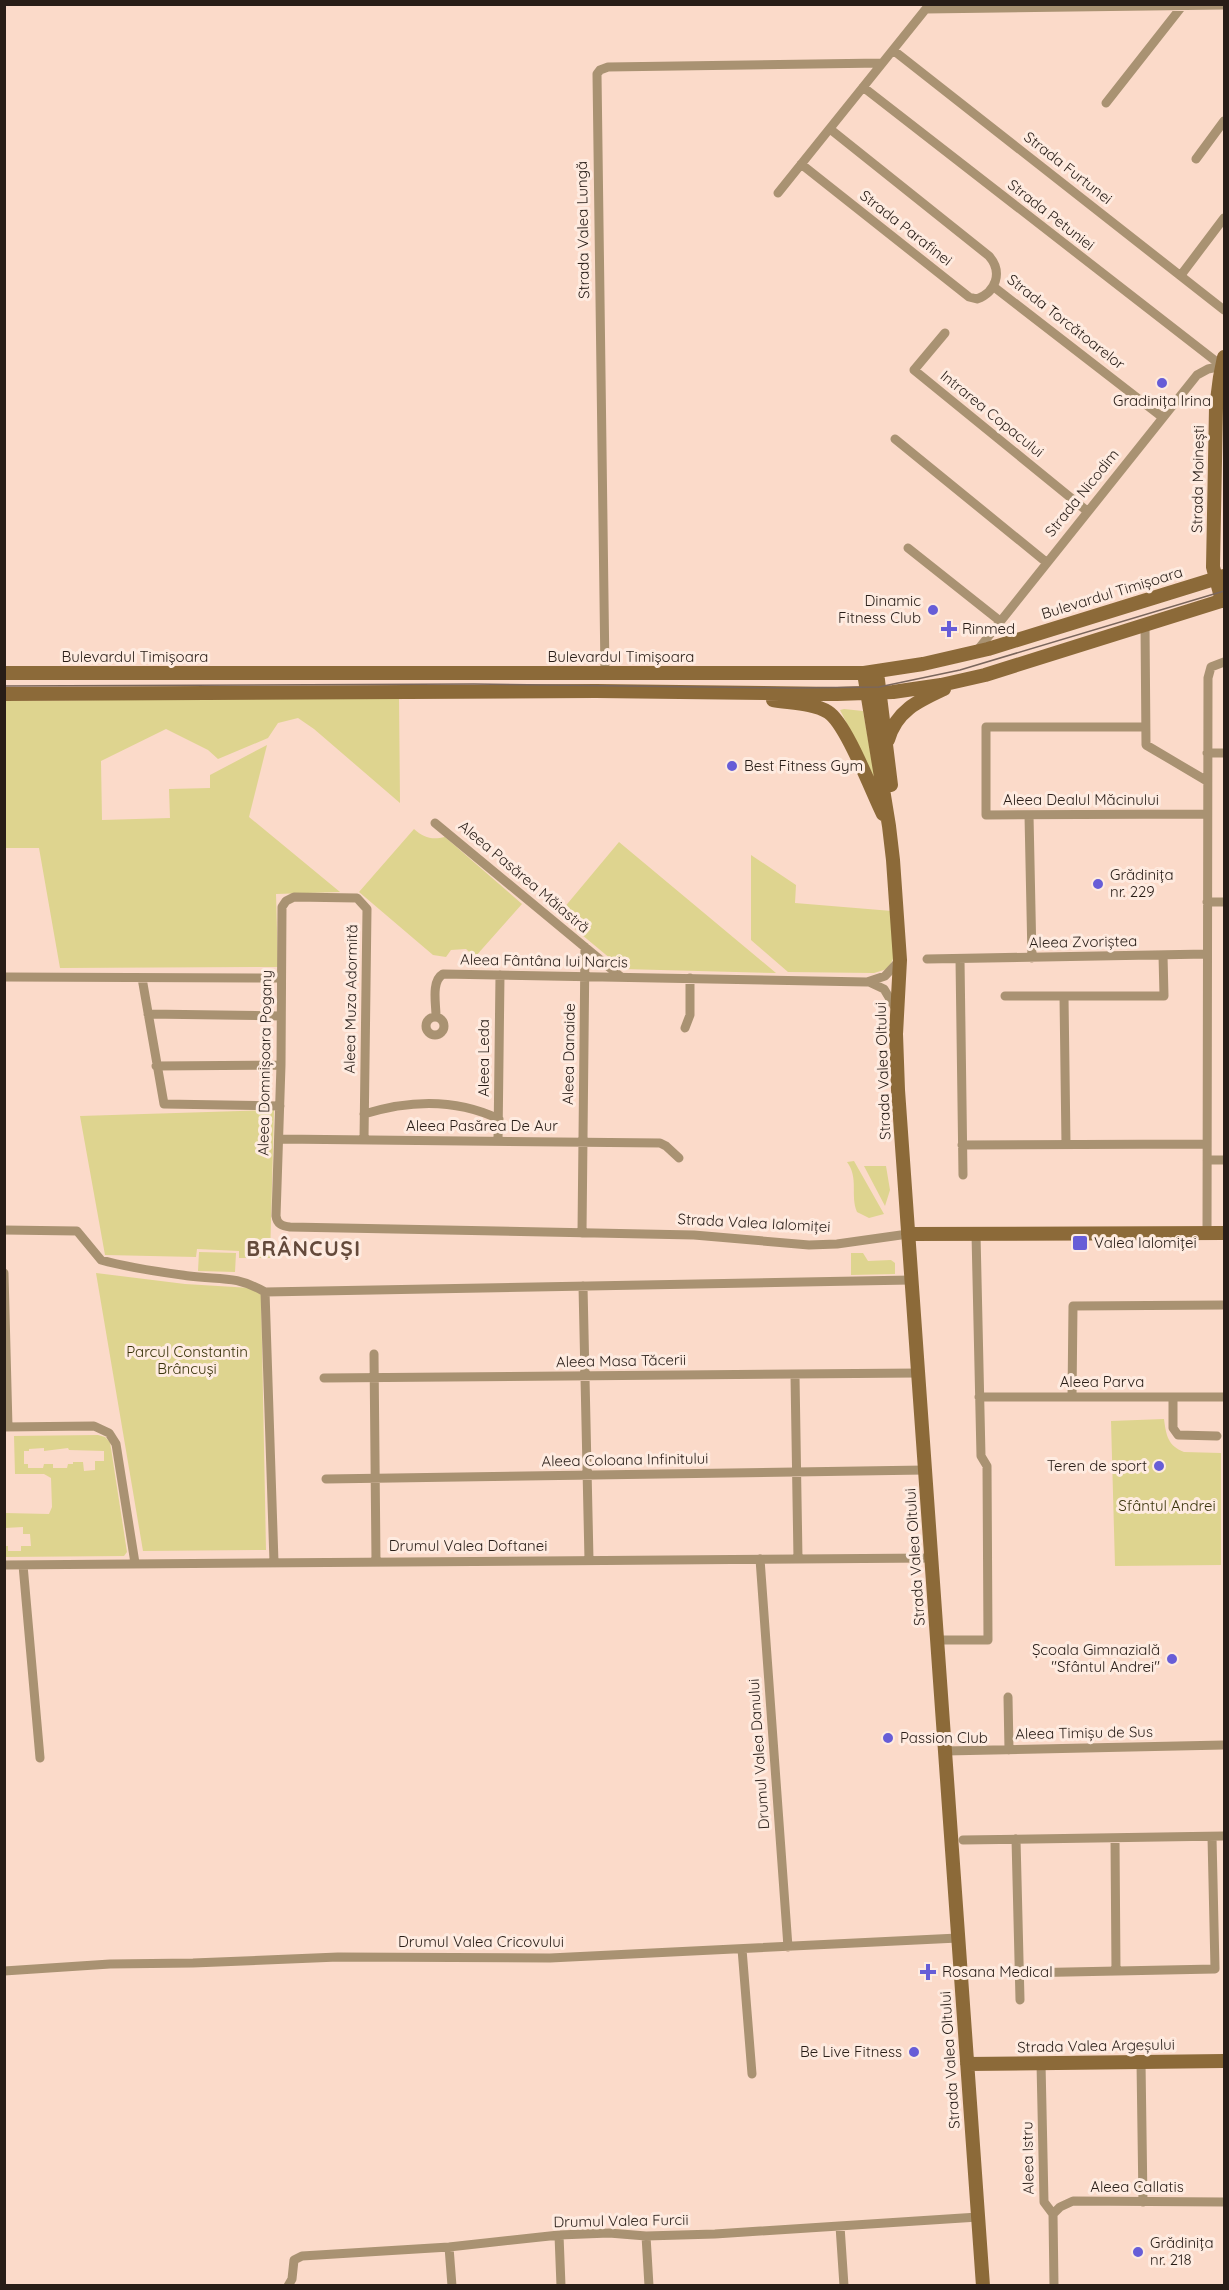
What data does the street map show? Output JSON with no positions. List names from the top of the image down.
{
  "streets": {
    "main road": [
      "Strada Moinești",
      "Bulevardul Timișoara",
      "Strada Valea Oltului",
      "Strada Valea Ialomiței",
      "Strada Valea Argeșului"
    ],
    "street": [
      "Strada Furtunei",
      "Strada Petuniei",
      "Strada Parafinei",
      "Strada Valea Lungă",
      "Strada Torcătoarelor",
      "Intrarea Copacului",
      "Strada Nicodim",
      "Aleea Dealul Măcinului",
      "Aleea Pasărea Măiastră",
      "Aleea Zvoriștea",
      "Aleea Fântâna lui Narcis",
      "Aleea Muza Adormită",
      "Aleea Danaide",
      "Aleea Leda",
      "Aleea Domnișoara Pogany",
      "Aleea Pasărea De Aur",
      "Aleea Masa Tăcerii",
      "Aleea Parva",
      "Aleea Coloana Infinitului",
      "Drumul Valea Doftanei",
      "Aleea Timișu de Sus",
      "Drumul Valea Danului",
      "Drumul Valea Cricovului",
      "Aleea Istru",
      "Aleea Callatis",
      "Drumul Valea Furcii"
    ]
  },
  "crossings": [
    ["Strada Petuniei", "Strada Moinești"],
    ["Strada Petuniei", "Strada Nicodim"],
    ["Strada Parafinei", "Strada Torcătoarelor"],
    ["Strada Valea Lungă", "Bulevardul Timișoara"],
    ["Strada Torcătoarelor", "Strada Nicodim"],
    ["Intrarea Copacului", "Strada Nicodim"],
    ["Strada Moinești", "Strada Nicodim"],
    ["Strada Moinești", "Bulevardul Timișoara"],
    ["Strada Nicodim", "Bulevardul Timișoara"],
    ["Bulevardul Timișoara", "Strada Valea Oltului"],
    ["Aleea Pasărea Măiastră", "Aleea Fântâna lui Narcis"],
    ["Aleea Pasărea Măiastră", "Aleea Danaide"],
    ["Aleea Fântâna lui Narcis", "Aleea Danaide"],
    ["Aleea Fântâna lui Narcis", "Aleea Leda"],
    ["Aleea Muza Adormită", "Aleea Domnișoara Pogany"],
    ["Aleea Muza Adormită", "Aleea Pasărea De Aur"],
    ["Aleea Danaide", "Aleea Pasărea De Aur"],
    ["Aleea Danaide", "Strada Valea Ialomiței"],
    ["Aleea Leda", "Aleea Pasărea De Aur"],
    ["Aleea Domnișoara Pogany", "Aleea Pasărea De Aur"],
    ["Aleea Domnișoara Pogany", "Strada Valea Ialomiței"],
    ["Strada Valea Oltului", "Strada Valea Ialomiței"],
    ["Strada Valea Oltului", "Aleea Masa Tăcerii"],
    ["Strada Valea Oltului", "Aleea Coloana Infinitului"],
    ["Strada Valea Oltului", "Drumul Valea Doftanei"],
    ["Strada Valea Oltului", "Aleea Timișu de Sus"],
    ["Strada Valea Oltului", "Drumul Valea Cricovului"],
    ["Strada Valea Oltului", "Strada Valea Argeșului"],
    ["Strada Valea Oltului", "Drumul Valea Furcii"],
    ["Drumul Valea Doftanei", "Drumul Valea Danului"],
    ["Drumul Valea Danului", "Drumul Valea Cricovului"],
    ["Strada Valea Argeșului", "Aleea Istru"],
    ["Aleea Istru", "Aleea Callatis"]
  ],
  "districts": ["BRÂNCUȘI"],
  "parks": ["Parcul Constantin Brâncuși", "Sfântul Andrei"],
  "places": {
    "other": [
      "Gradinița Irina",
      "Dinamic Fitness Club",
      "Best Fitness Gym",
      "Grădinița nr. 229",
      "Teren de sport",
      "Școala Gimnazială \"Sfântul Andrei\"",
      "Passion Club",
      "Be Live Fitness",
      "Grădinița nr. 218"
    ],
    "health": ["Rinmed", "Rosana Medical"],
    "transit": ["Valea Ialomiței"]
  }
}
